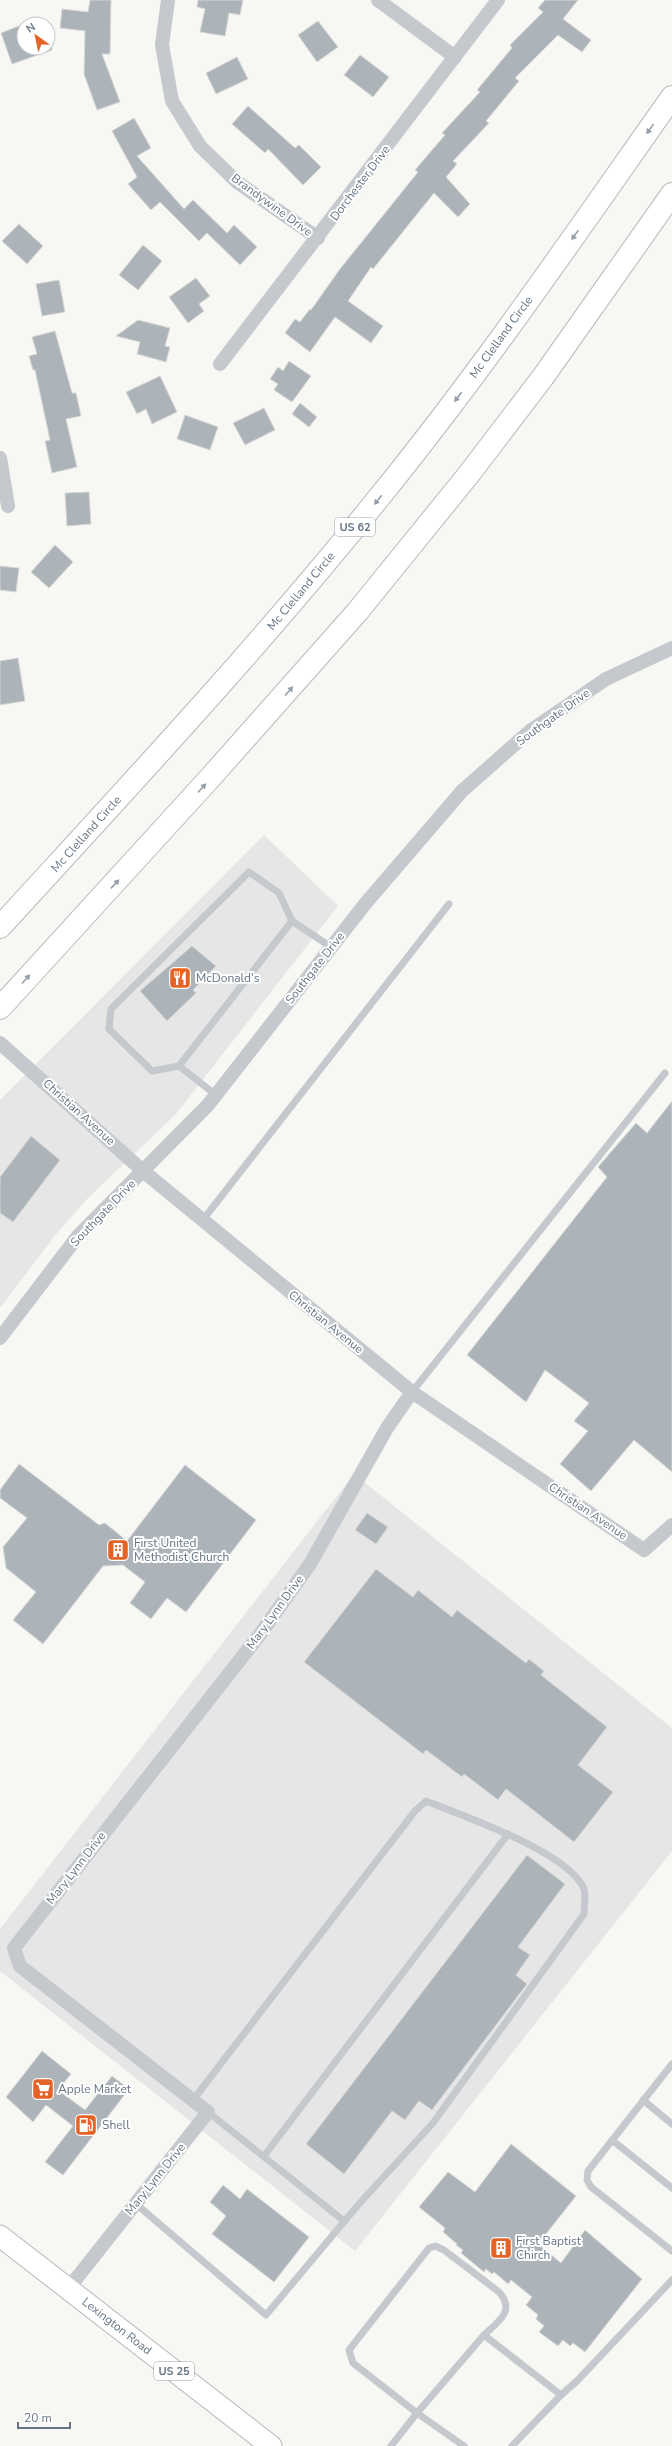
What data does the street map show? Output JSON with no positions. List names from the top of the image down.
{
  "streets": {
    "highway": ["Mc Clelland Circle", "US 62"],
    "main road": ["Lexington Road", "US 25"],
    "street": [
      "Dorchester Drive",
      "Brandywine Drive",
      "Southgate Drive",
      "Christian Avenue",
      "Mary Lynn Drive"
    ]
  },
  "crossings": [
    ["Dorchester Drive", "Brandywine Drive"],
    ["Southgate Drive", "Christian Avenue"],
    ["Christian Avenue", "Mary Lynn Drive"],
    ["Mary Lynn Drive", "Lexington Road"]
  ],
  "places": {
    "restaurant": ["McDonald's"],
    "building": ["First United Methodist Church", "First Baptist Chirch"],
    "supermarket": ["Apple Market"],
    "fuel station": ["Shell"]
  },
  "scale_bar": "20 m",
  "north": "top left"
}
